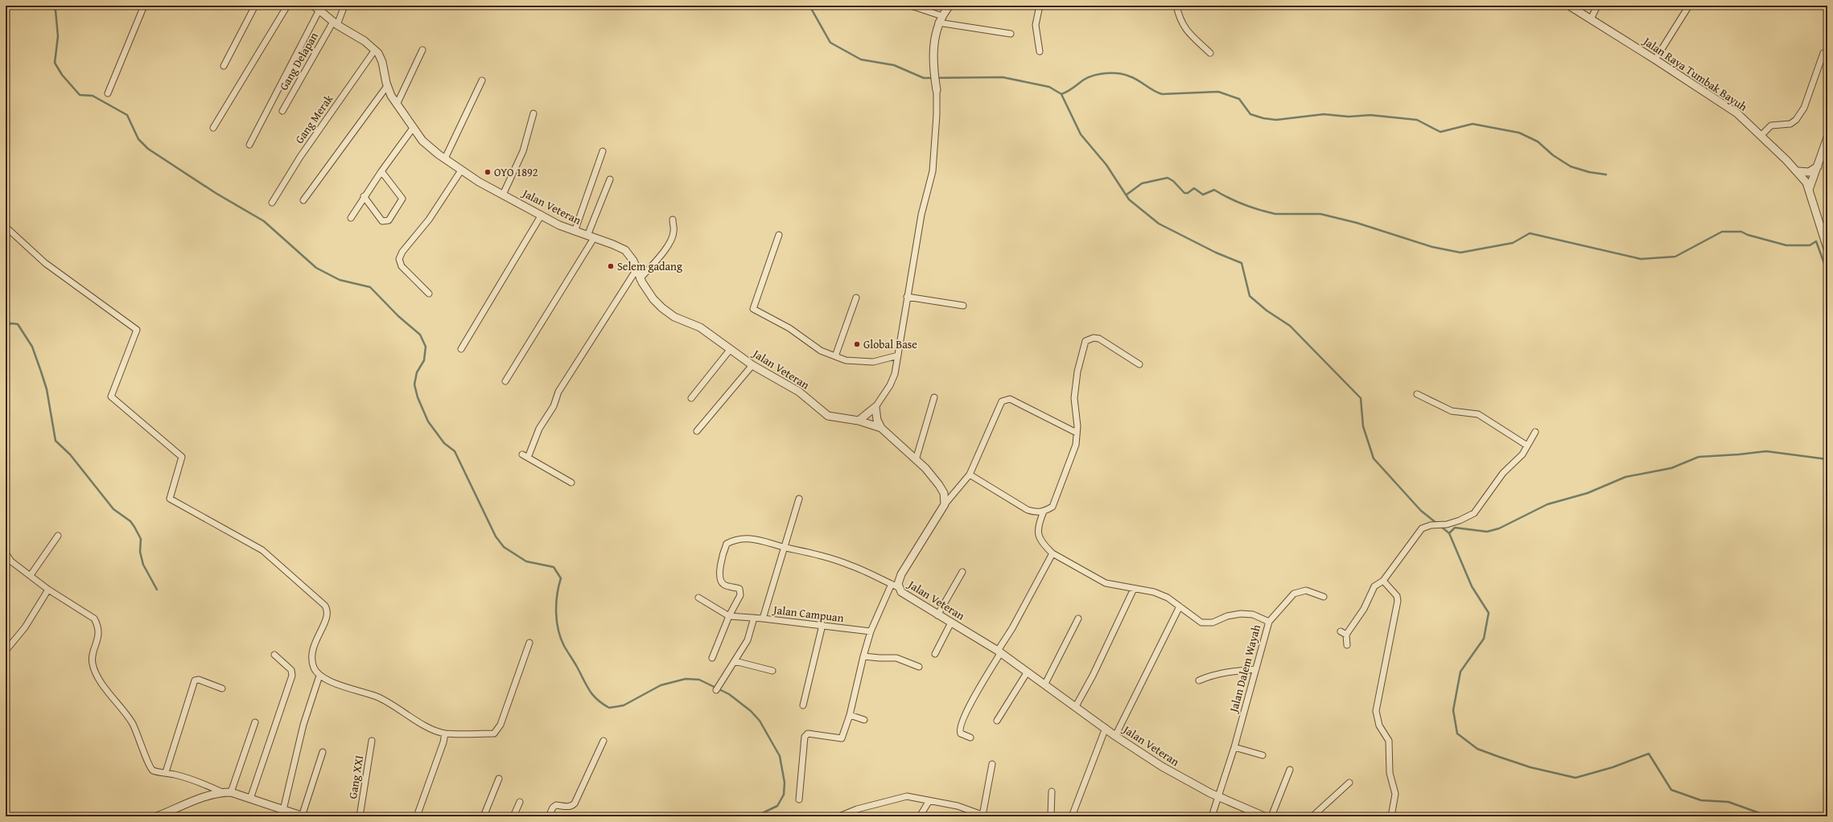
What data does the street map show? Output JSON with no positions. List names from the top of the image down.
{
  "streets": {
    "street": [
      "Gang Delapan",
      "Jalan Raya Tumbak Bayuh",
      "Gang Merak",
      "Jalan Veteran",
      "Jalan Campuan",
      "Jalan Dalem Wayah",
      "Gang XXI"
    ]
  },
  "crossings": [
    ["Gang Delapan", "Jalan Veteran"],
    ["Gang Merak", "Jalan Veteran"],
    ["Jalan Veteran", "Jalan Dalem Wayah"]
  ],
  "places": ["OYO 1892", "Selem gadang", "Global Base"]
}
